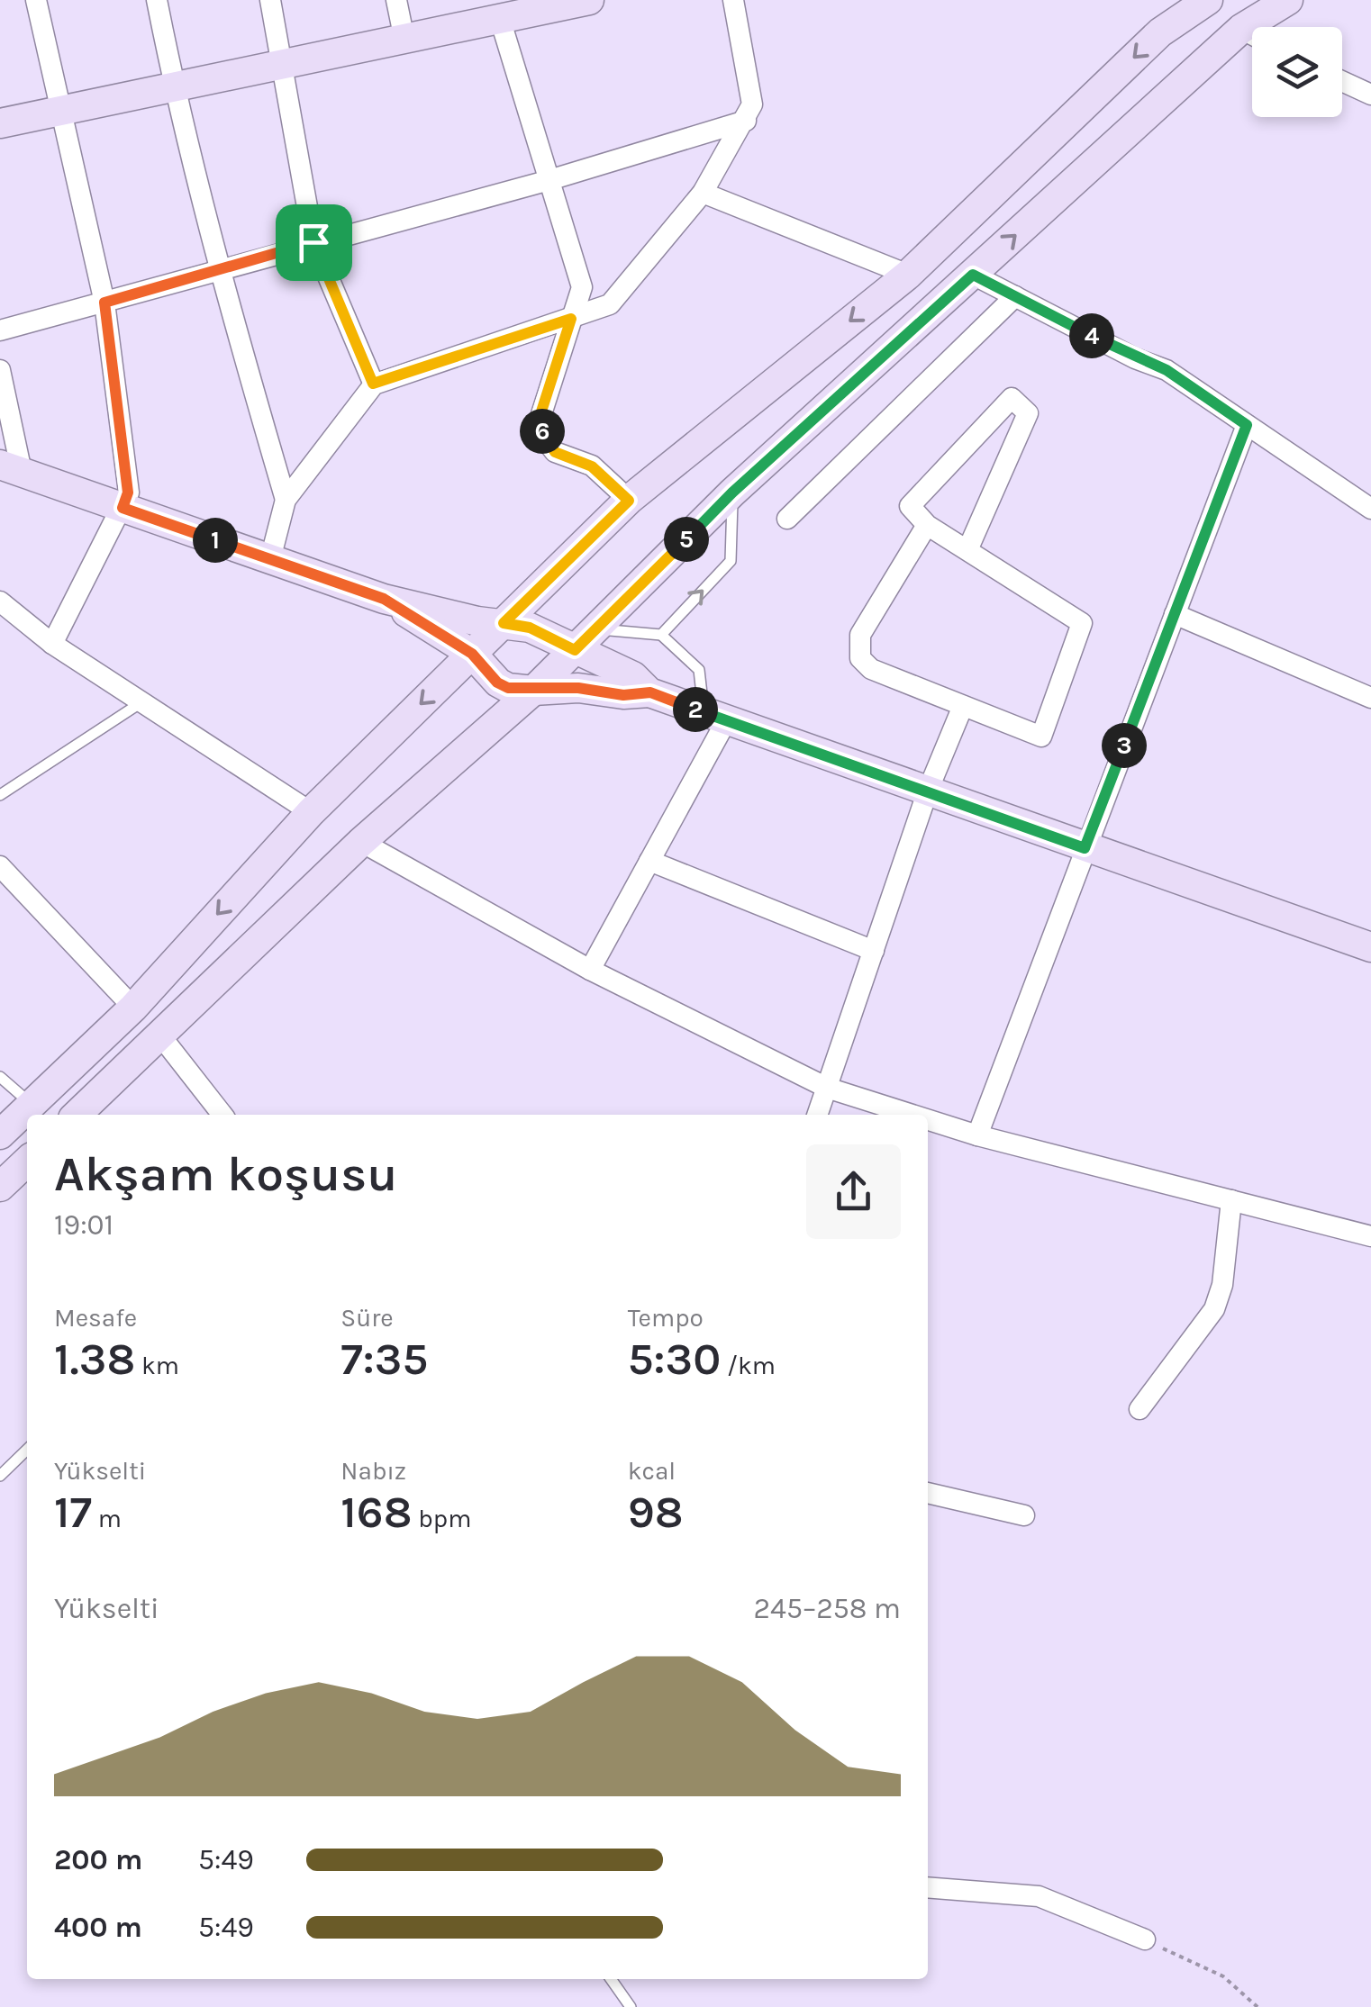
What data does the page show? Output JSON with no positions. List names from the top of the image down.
{
  "page": {
    "pins": [
      "4",
      "6",
      "5",
      "1",
      "2",
      "3"
    ],
    "heading": ["Akşam koşusu", "19:01"],
    "stats": [
      ["Mesafe", "1.38 km"],
      ["Süre", "7:35"],
      ["Tempo", "5:30 /km"],
      ["Yükselti", "17 m"],
      ["Nabız", "168 bpm"],
      ["kcal", "98"]
    ],
    "chart": ["Yükselti", "245–258 m"],
    "list": [
      {
        "name": "200 m",
        "note": "5:49"
      },
      {
        "name": "400 m",
        "note": "5:49"
      }
    ]
  }
}
